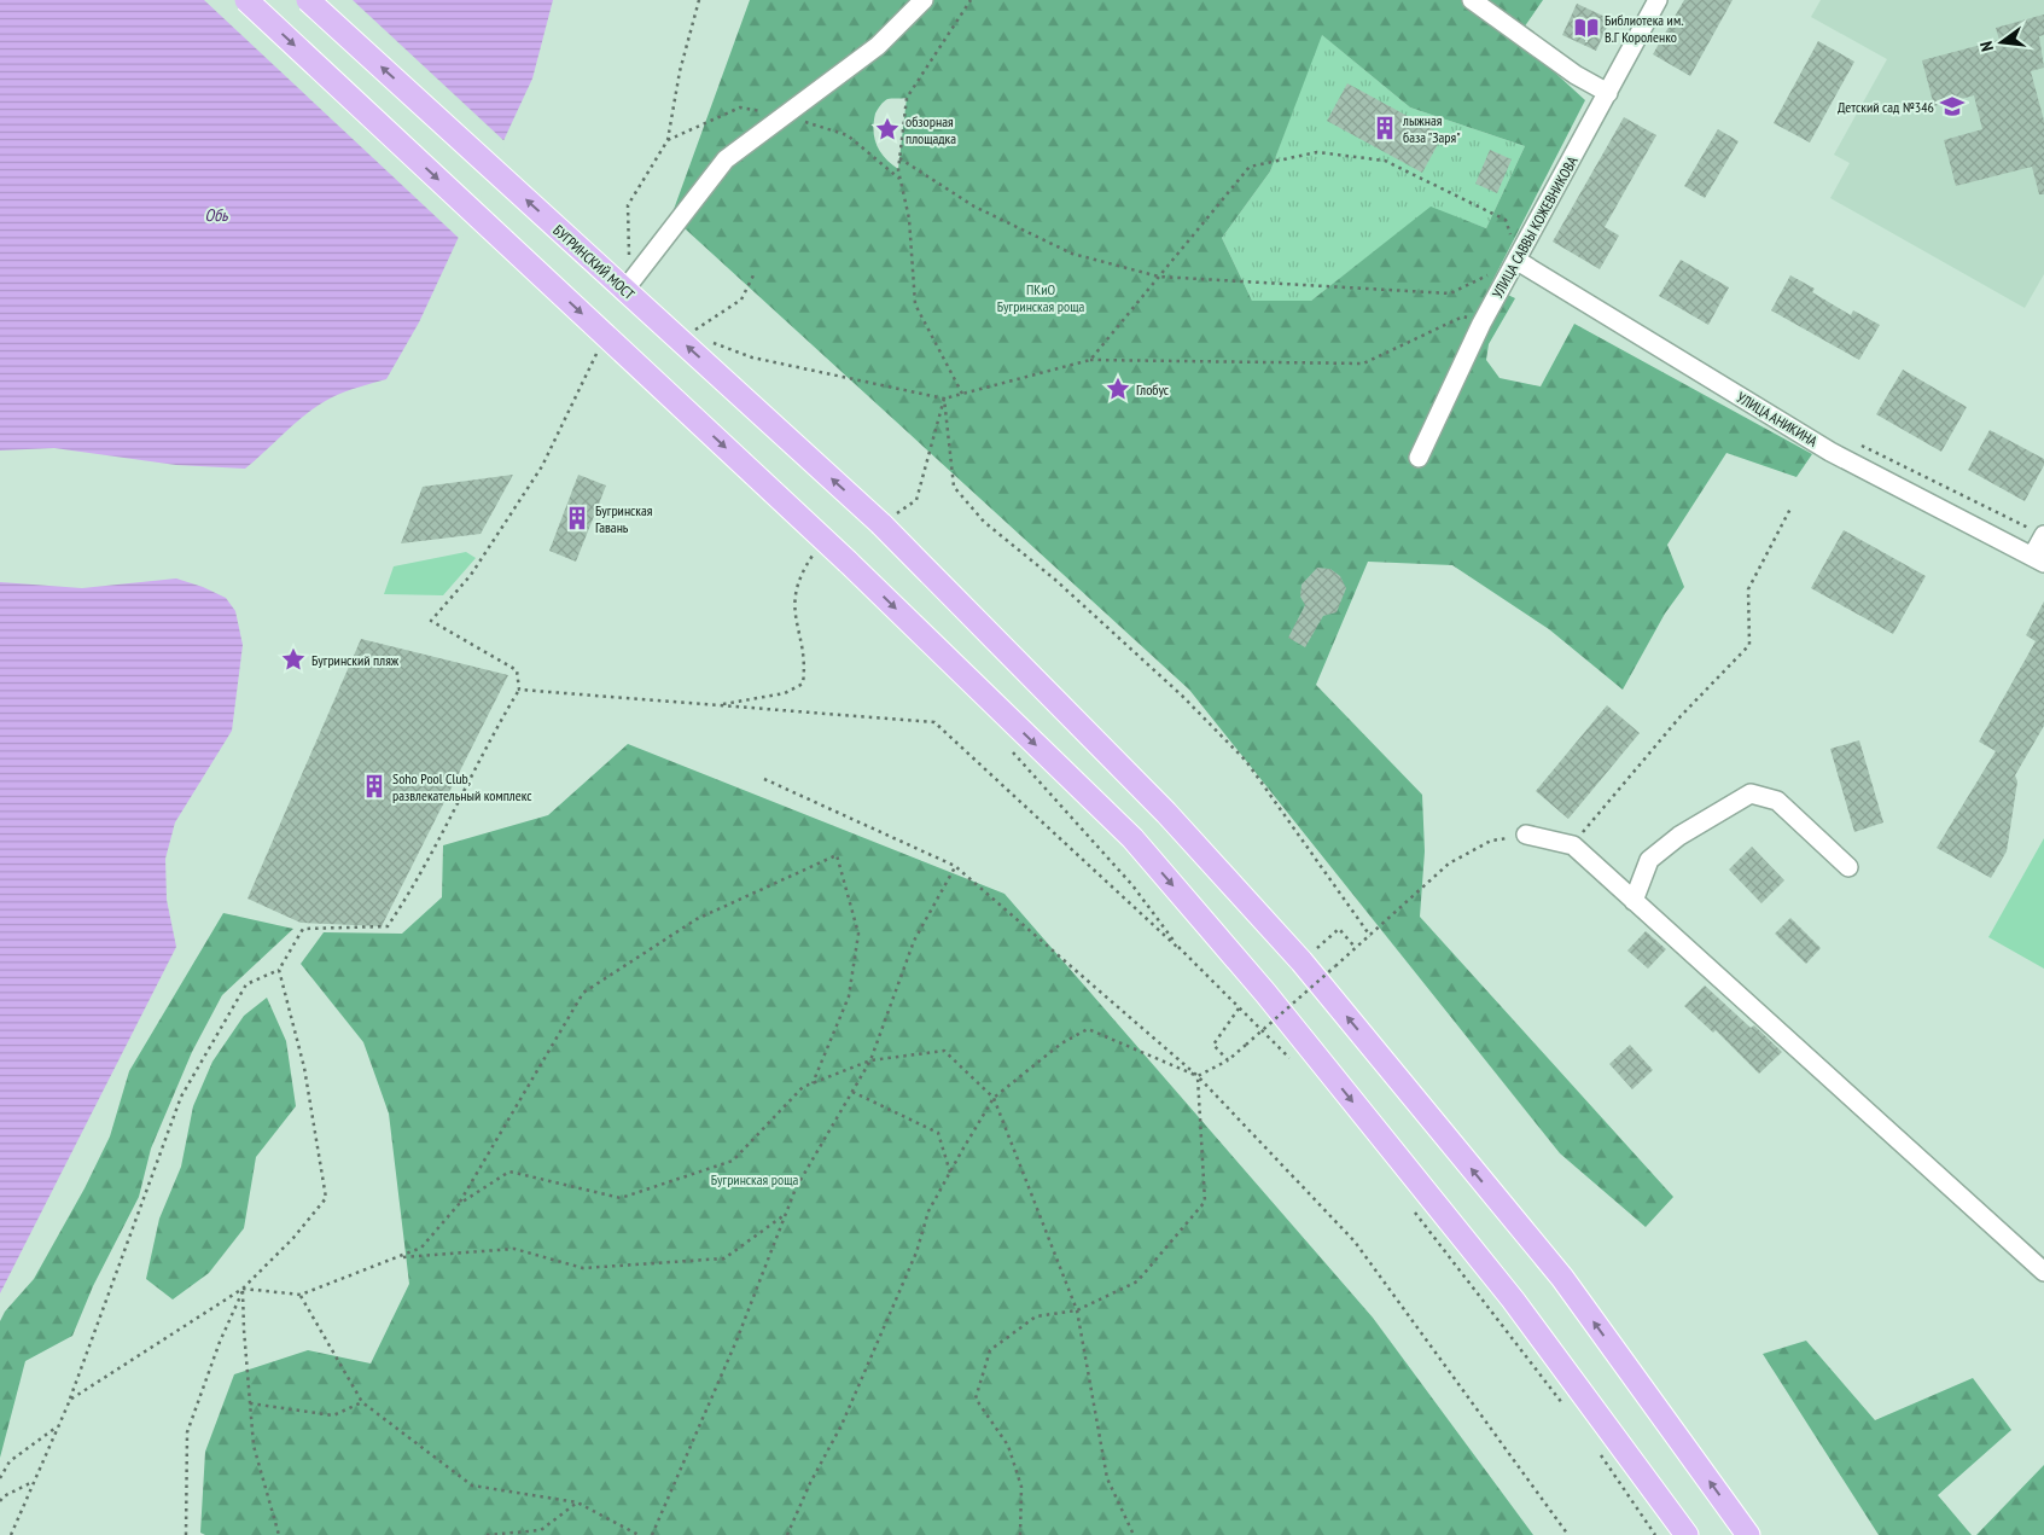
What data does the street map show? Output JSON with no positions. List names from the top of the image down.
{
  "streets": {
    "main road": ["БУГРИНСКИЙ МОСТ"],
    "street": ["УЛИЦА САВВЫ КОЖЕВНИКОВА", "УЛИЦА АНИКИНА"]
  },
  "crossings": [
    ["УЛИЦА САВВЫ КОЖЕВНИКОВА", "УЛИЦА АНИКИНА"]
  ],
  "water": ["Обь"],
  "parks": ["ПКиО Бугринская роща", "Бугринская роща"],
  "places": {
    "library": ["Библиотека им. В.Г Короленко"],
    "school or university": ["Детский сад №346"],
    "building": ["лыжная база \"Заря\"", "Бугринская Гавань", "Soho Pool Club, развлекательный комплекс"],
    "place": ["обзорная площадка", "Глобус", "Бугринский пляж"]
  },
  "north": "left"
}
